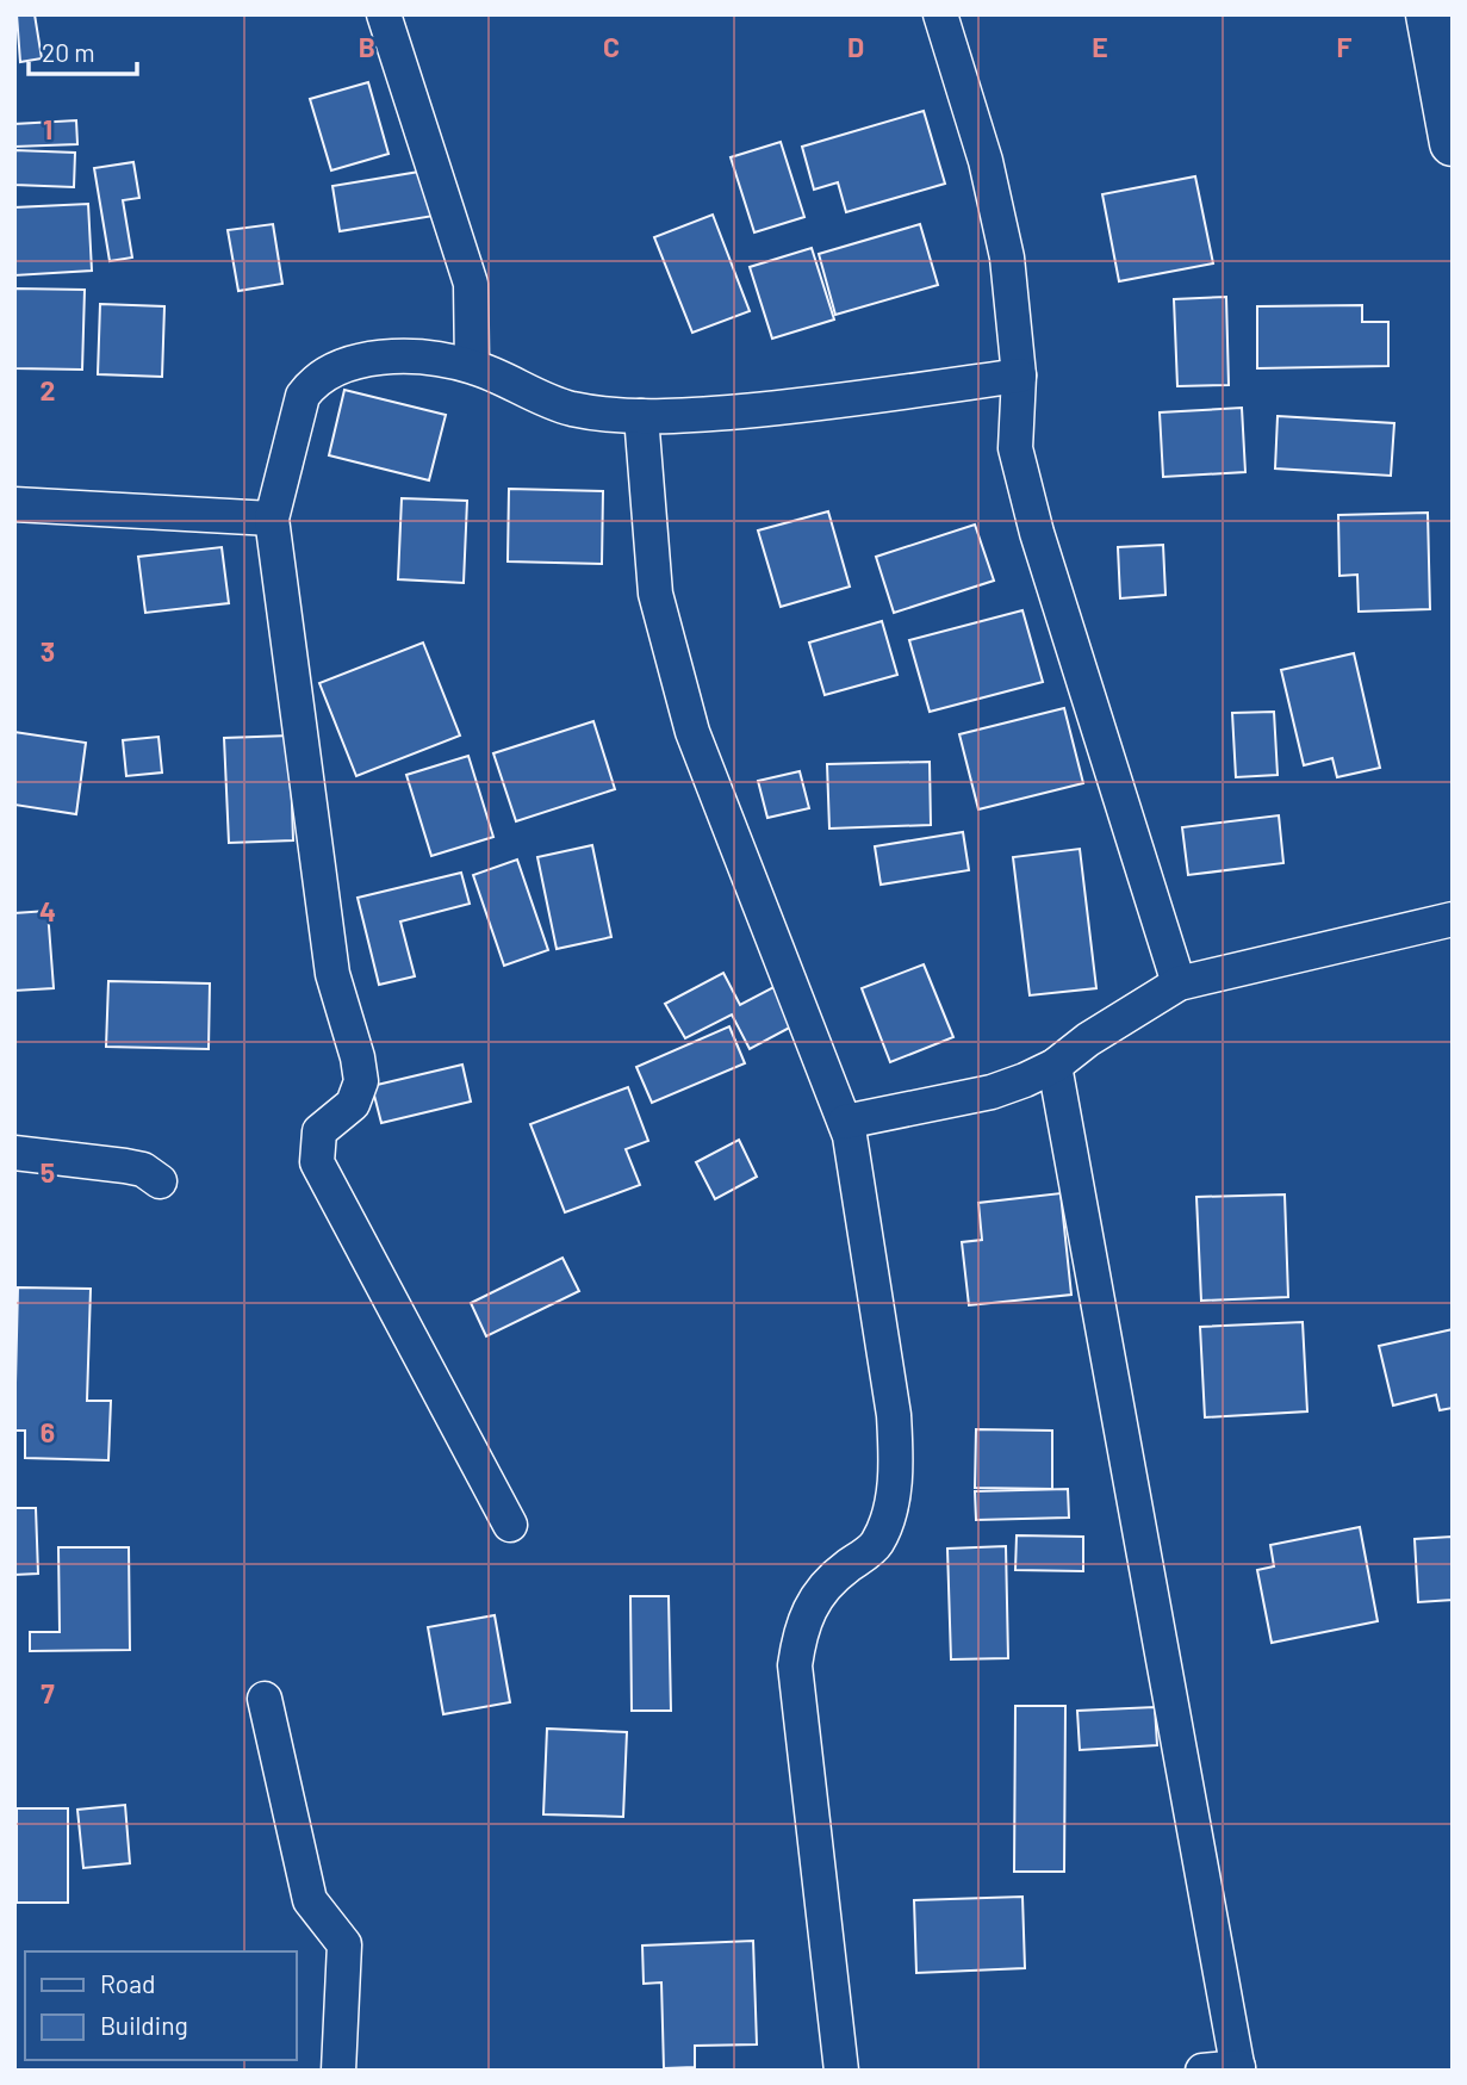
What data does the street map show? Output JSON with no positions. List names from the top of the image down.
{
  "legend": ["Road", "Building"],
  "scale_bar": "20 m",
  "grid": {
    "columns": [
      "B",
      "C",
      "D",
      "E",
      "F"
    ],
    "rows": [
      "1",
      "2",
      "3",
      "4",
      "5",
      "6",
      "7"
    ]
  }
}
